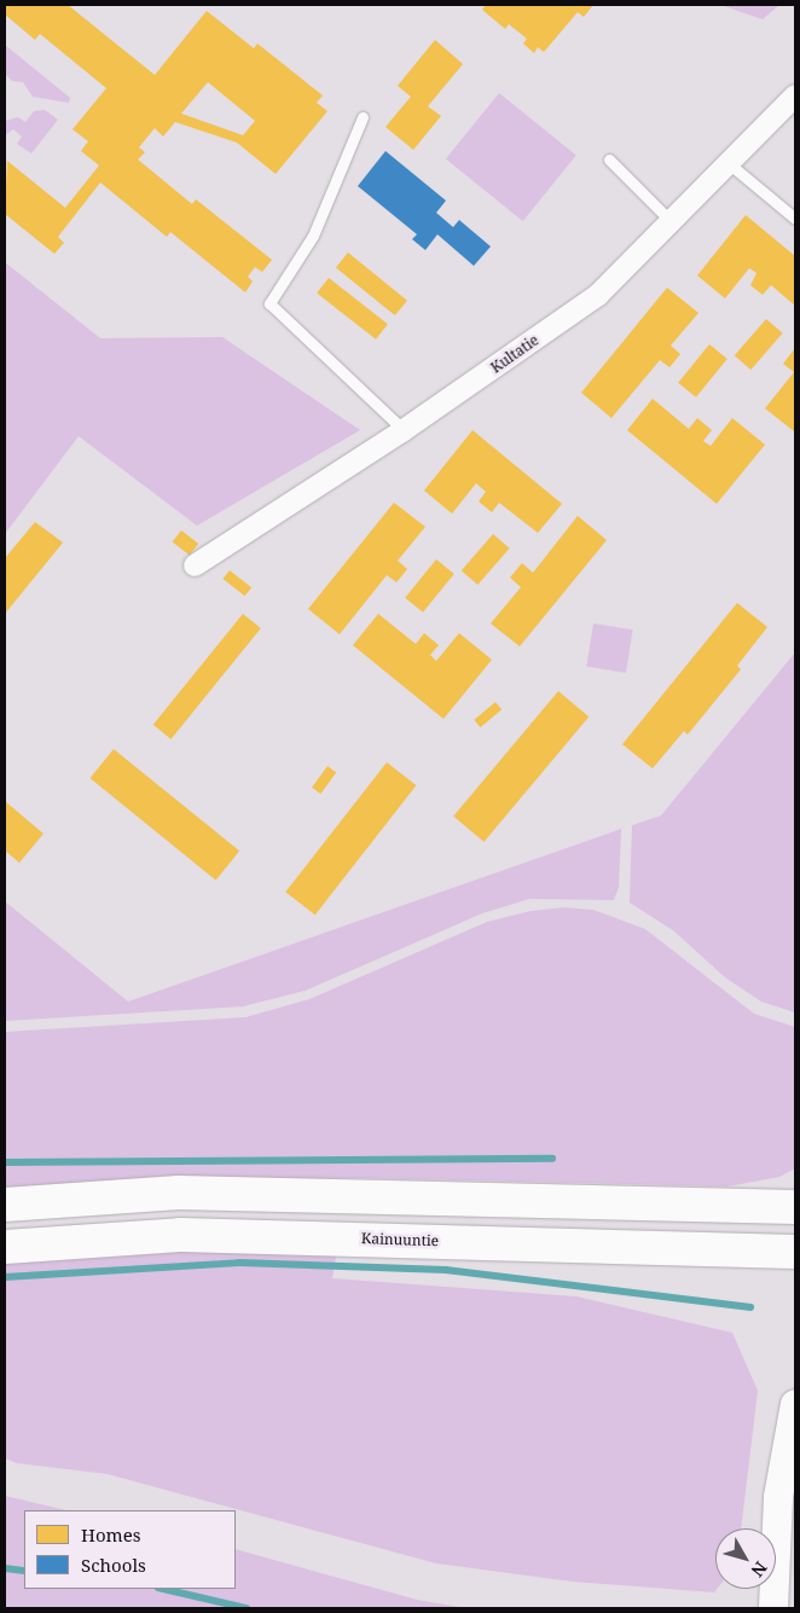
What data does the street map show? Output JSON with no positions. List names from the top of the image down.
{
  "streets": {
    "highway": ["Kainuuntie"],
    "street": ["Kultatie"]
  },
  "legend": ["Homes", "Schools"],
  "north": "bottom right"
}
